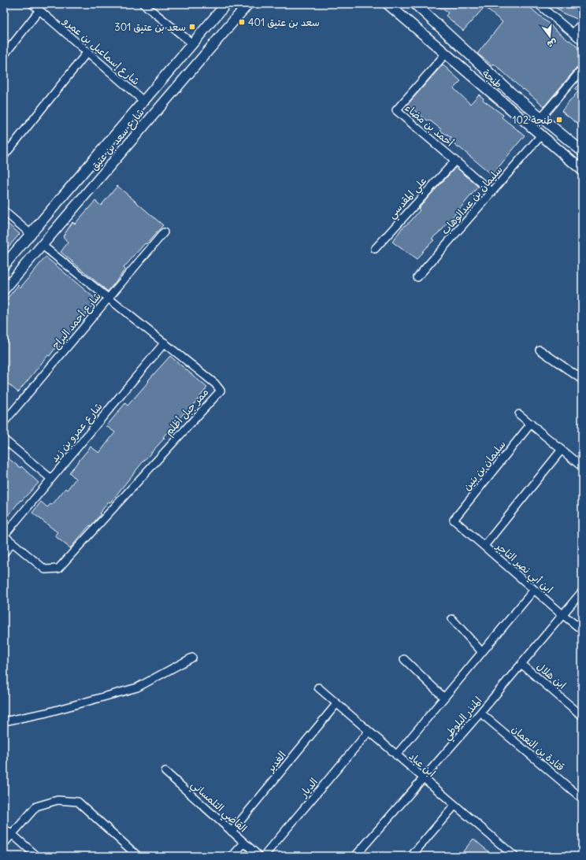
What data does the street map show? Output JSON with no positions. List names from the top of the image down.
{
  "streets": {
    "street": [
      "شارع إسماعيل بن عمرو",
      "طنجة",
      "أحمد بن مضاء",
      "شارع سعد بن عتيق",
      "علي المقدسي",
      "سليمان بن عبدالوهاب",
      "شارع أحمد البراج",
      "ممر جبل أظلم",
      "شارع عمرو بن زيد",
      "سليمان بن بنين",
      "ابن أبي نصر التاجر",
      "ابن هلال",
      "المنذر البلوطي",
      "قتادة بن النعمان",
      "الغدير",
      "ابن عباد",
      "الديار",
      "القاضي التلمساني"
    ]
  },
  "crossings": [
    ["شارع إسماعيل بن عمرو", "شارع سعد بن عتيق"],
    ["طنجة", "أحمد بن مضاء"],
    ["طنجة", "سليمان بن عبدالوهاب"],
    ["أحمد بن مضاء", "علي المقدسي"],
    ["أحمد بن مضاء", "سليمان بن عبدالوهاب"],
    ["شارع سعد بن عتيق", "ممر جبل أظلم"],
    ["شارع أحمد البراج", "ممر جبل أظلم"],
    ["ممر جبل أظلم", "شارع عمرو بن زيد"],
    ["سليمان بن بنين", "ابن أبي نصر التاجر"],
    ["ابن أبي نصر التاجر", "المنذر البلوطي"],
    ["ابن هلال", "المنذر البلوطي"],
    ["المنذر البلوطي", "قتادة بن النعمان"],
    ["المنذر البلوطي", "ابن عباد"],
    ["الغدير", "ابن عباد"],
    ["الغدير", "القاضي التلمساني"],
    ["ابن عباد", "الديار"]
  ],
  "places": {
    "transit": ["سعد بن عتيق 401", "سعد بن عتيق 301", "طنجة 102"]
  },
  "north": "bottom"
}
